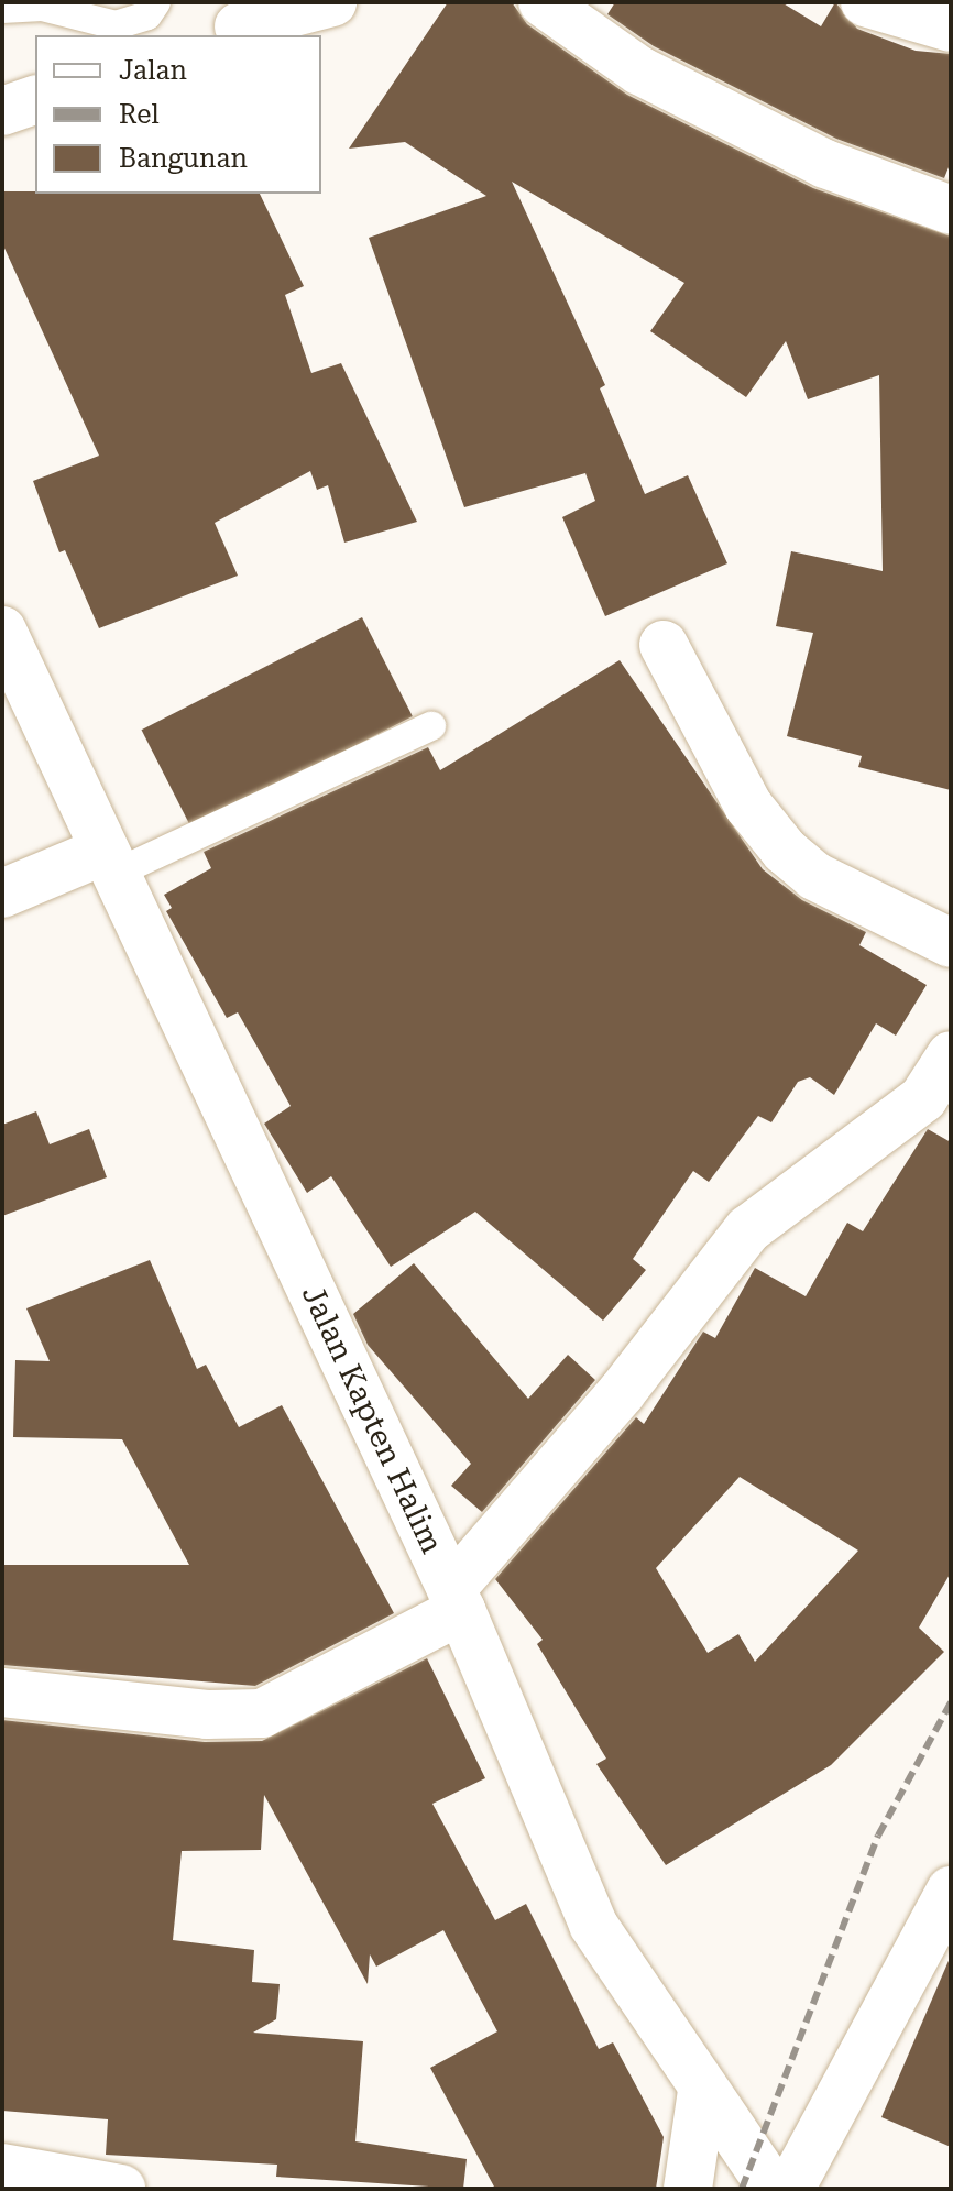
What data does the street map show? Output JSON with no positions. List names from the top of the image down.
{
  "streets": {
    "street": ["Jalan Kapten Halim"]
  },
  "legend": ["Jalan", "Rel", "Bangunan"]
}
